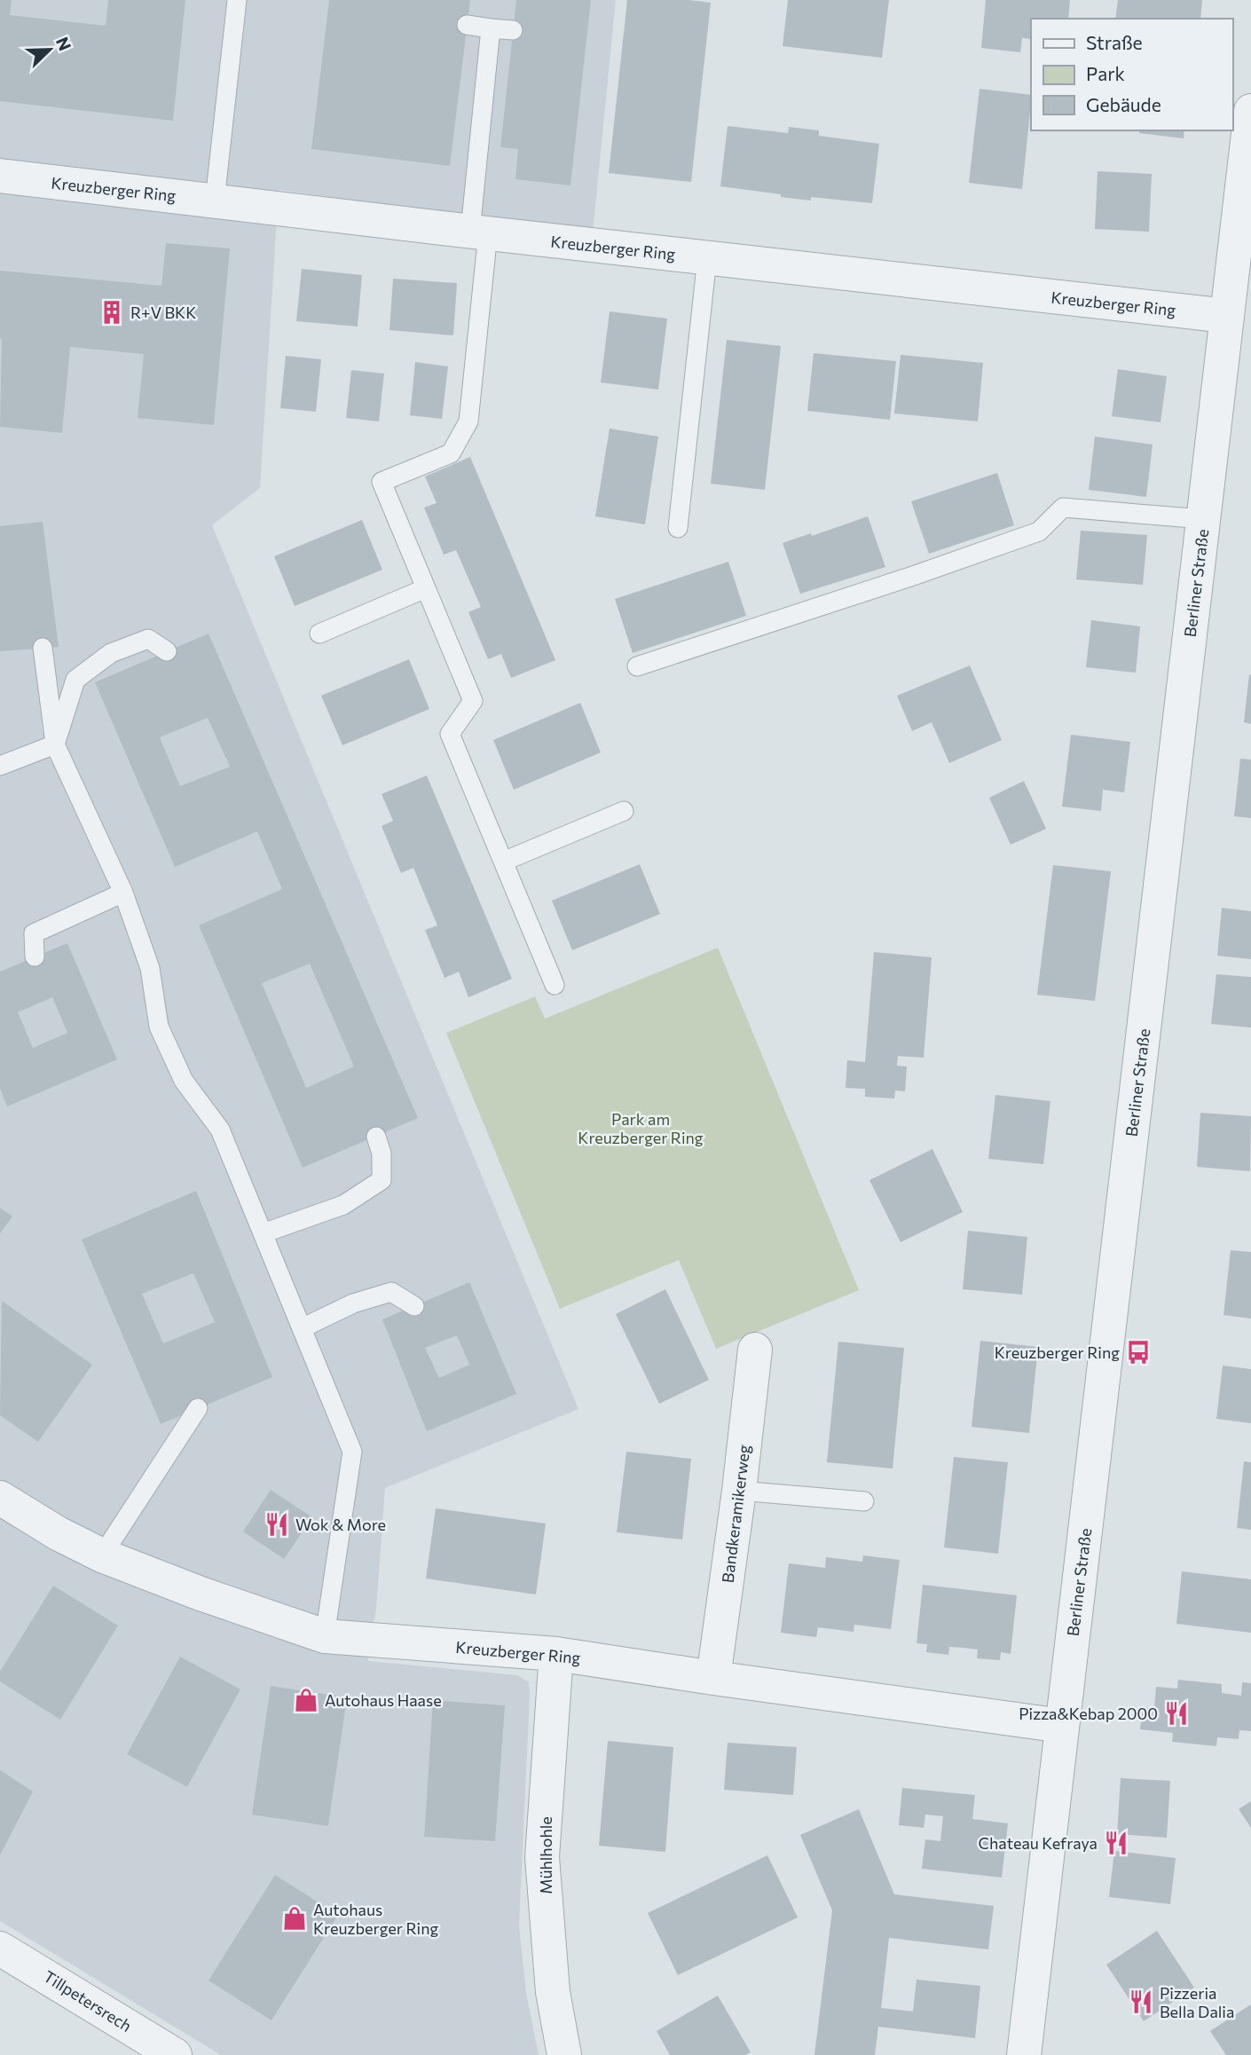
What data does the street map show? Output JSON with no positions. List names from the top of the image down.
{
  "streets": {
    "street": [
      "Kreuzberger Ring",
      "Berliner Straße",
      "Bandkeramikerweg",
      "Mühlhohle",
      "Tillpetersrech"
    ]
  },
  "crossings": [
    ["Kreuzberger Ring", "Berliner Straße"],
    ["Kreuzberger Ring", "Bandkeramikerweg"],
    ["Kreuzberger Ring", "Mühlhohle"]
  ],
  "parks": ["Park am Kreuzberger Ring"],
  "places": {
    "building": ["R+V BKK"],
    "bus stop": ["Kreuzberger Ring"],
    "restaurant": [
      "Wok & More",
      "Pizza&Kebap 2000",
      "Chateau Kefraya",
      "Pizzeria Bella Dalia"
    ],
    "shop": ["Autohaus Haase", "Autohaus Kreuzberger Ring"]
  },
  "legend": ["Straße", "Park", "Gebäude"],
  "north": "top right"
}
